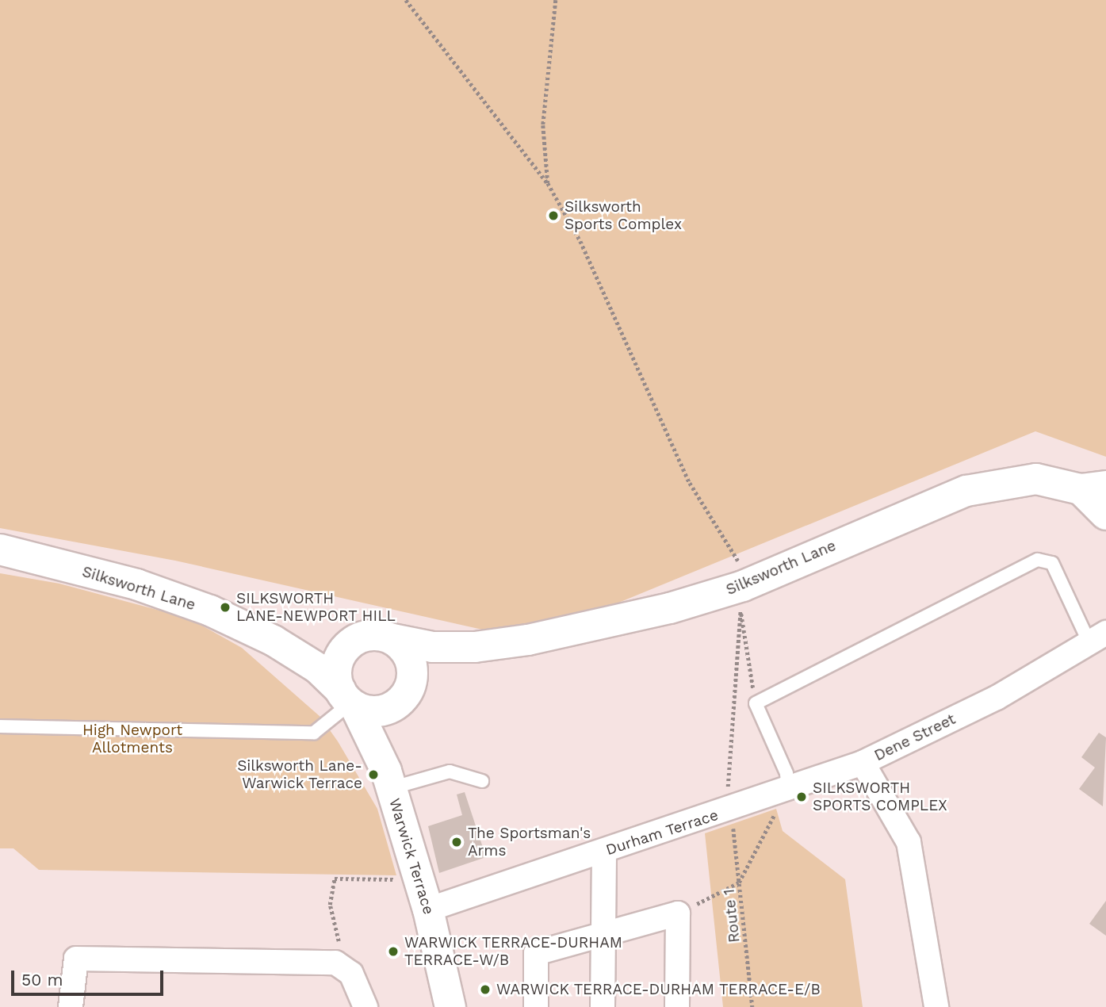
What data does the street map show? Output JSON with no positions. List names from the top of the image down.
{
  "streets": {
    "street": [
      "Silksworth Lane",
      "Dene Street",
      "Durham Terrace",
      "Warwick Terrace"
    ],
    "path": ["Route 1"]
  },
  "crossings": [
    ["Silksworth Lane", "Warwick Terrace"],
    ["Dene Street", "Durham Terrace"],
    ["Durham Terrace", "Warwick Terrace"]
  ],
  "parks": ["High Newport Allotments"],
  "places": [
    "Silksworth Sports Complex",
    "SILKSWORTH LANE-NEWPORT HILL",
    "Silksworth Lane- Warwick Terrace",
    "SILKSWORTH SPORTS COMPLEX",
    "The Sportsman's Arms",
    "WARWICK TERRACE-DURHAM TERRACE-W/B",
    "WARWICK TERRACE-DURHAM TERRACE-E/B"
  ],
  "scale_bar": "50 m"
}
